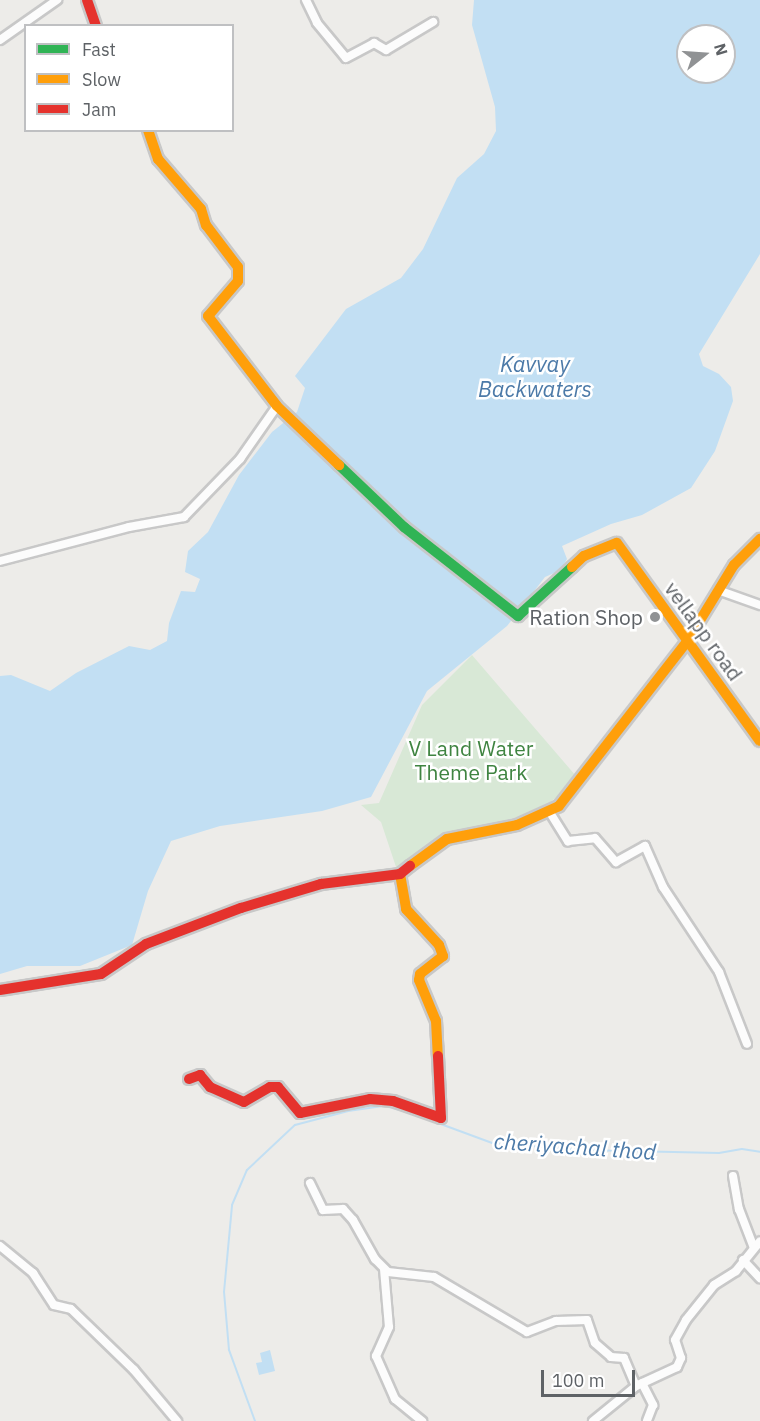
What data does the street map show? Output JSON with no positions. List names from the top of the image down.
{
  "streets": {
    "street": ["vellapp road"]
  },
  "water": ["Kavvay Backwaters", "cheriyachal thod"],
  "parks": ["V Land Water Theme Park"],
  "places": ["Ration Shop"],
  "legend": ["Fast", "Slow", "Jam"],
  "scale_bar": "100 m",
  "north": "right"
}
